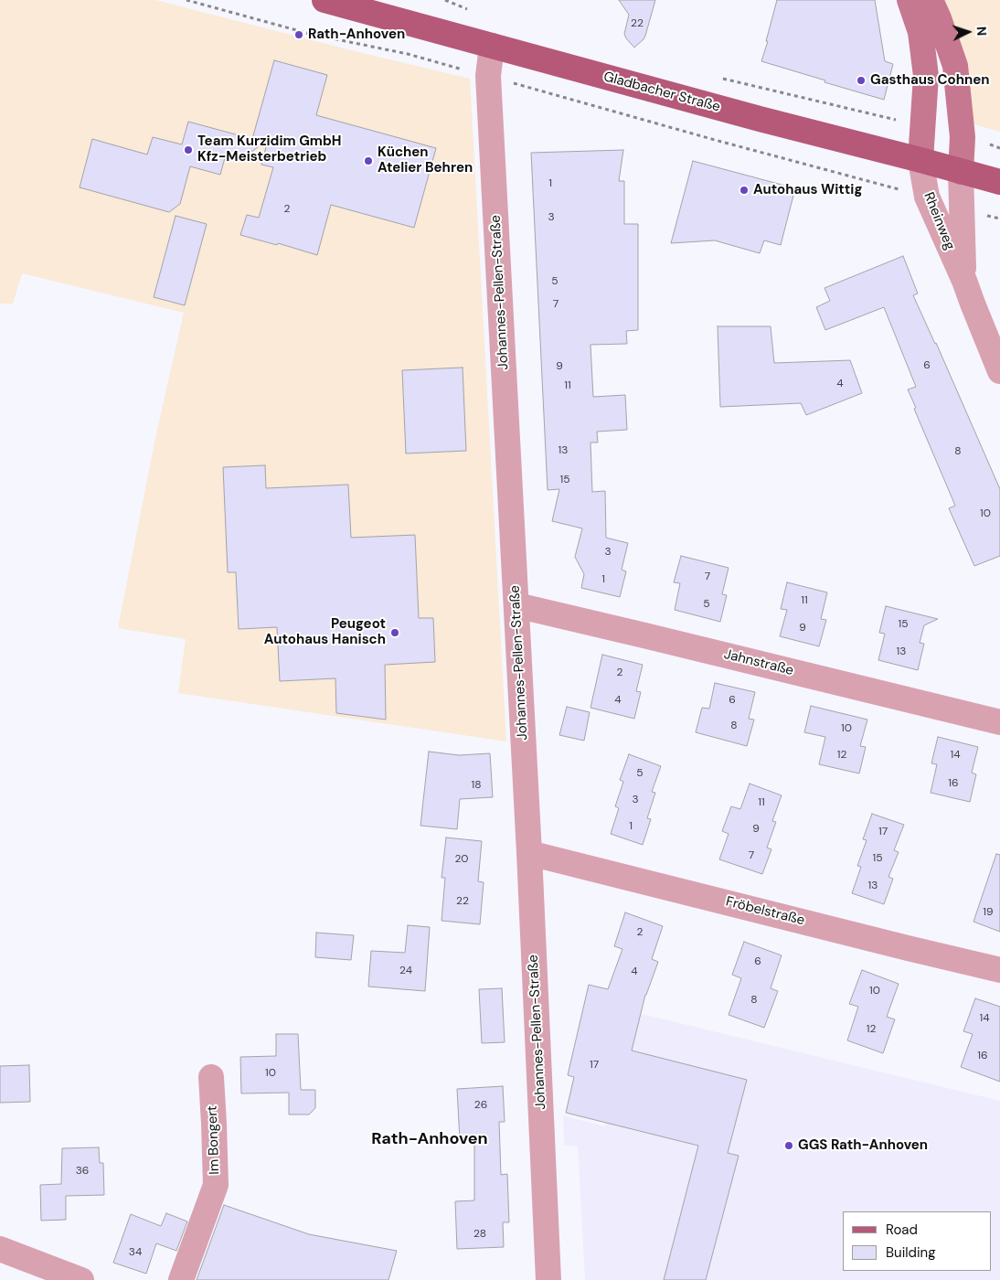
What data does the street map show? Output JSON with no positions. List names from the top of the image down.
{
  "streets": {
    "main road": ["Gladbacher Straße"],
    "street": [
      "Rheinweg",
      "Johannes-Pellen-Straße",
      "Jahnstraße",
      "Fröbelstraße",
      "Im Bongert"
    ]
  },
  "crossings": [
    ["Gladbacher Straße", "Rheinweg"],
    ["Gladbacher Straße", "Johannes-Pellen-Straße"],
    ["Johannes-Pellen-Straße", "Jahnstraße"],
    ["Johannes-Pellen-Straße", "Fröbelstraße"]
  ],
  "districts": ["Rath-Anhoven"],
  "places": [
    "Rath-Anhoven",
    "Gasthaus Cohnen",
    "Team Kurzidim GmbH Kfz-Meisterbetrieb",
    "Küchen Atelier Behren",
    "Autohaus Wittig",
    "Peugeot Autohaus Hanisch",
    "GGS Rath-Anhoven"
  ],
  "house_numbers": [
    "22",
    "1",
    "2",
    "3",
    "5",
    "7",
    "6",
    "9",
    "4",
    "11",
    "13",
    "8",
    "15",
    "10",
    "3",
    "7",
    "1",
    "11",
    "5",
    "15",
    "9",
    "13",
    "2",
    "4",
    "6",
    "8",
    "10",
    "12",
    "14",
    "5",
    "16",
    "18",
    "3",
    "11",
    "1",
    "9",
    "17",
    "7",
    "15",
    "20",
    "13",
    "22",
    "19",
    "2",
    "6",
    "24",
    "4",
    "10",
    "8",
    "14",
    "12",
    "16",
    "17",
    "10",
    "26",
    "36",
    "28",
    "34"
  ],
  "legend": ["Road", "Building"],
  "north": "right"
}
